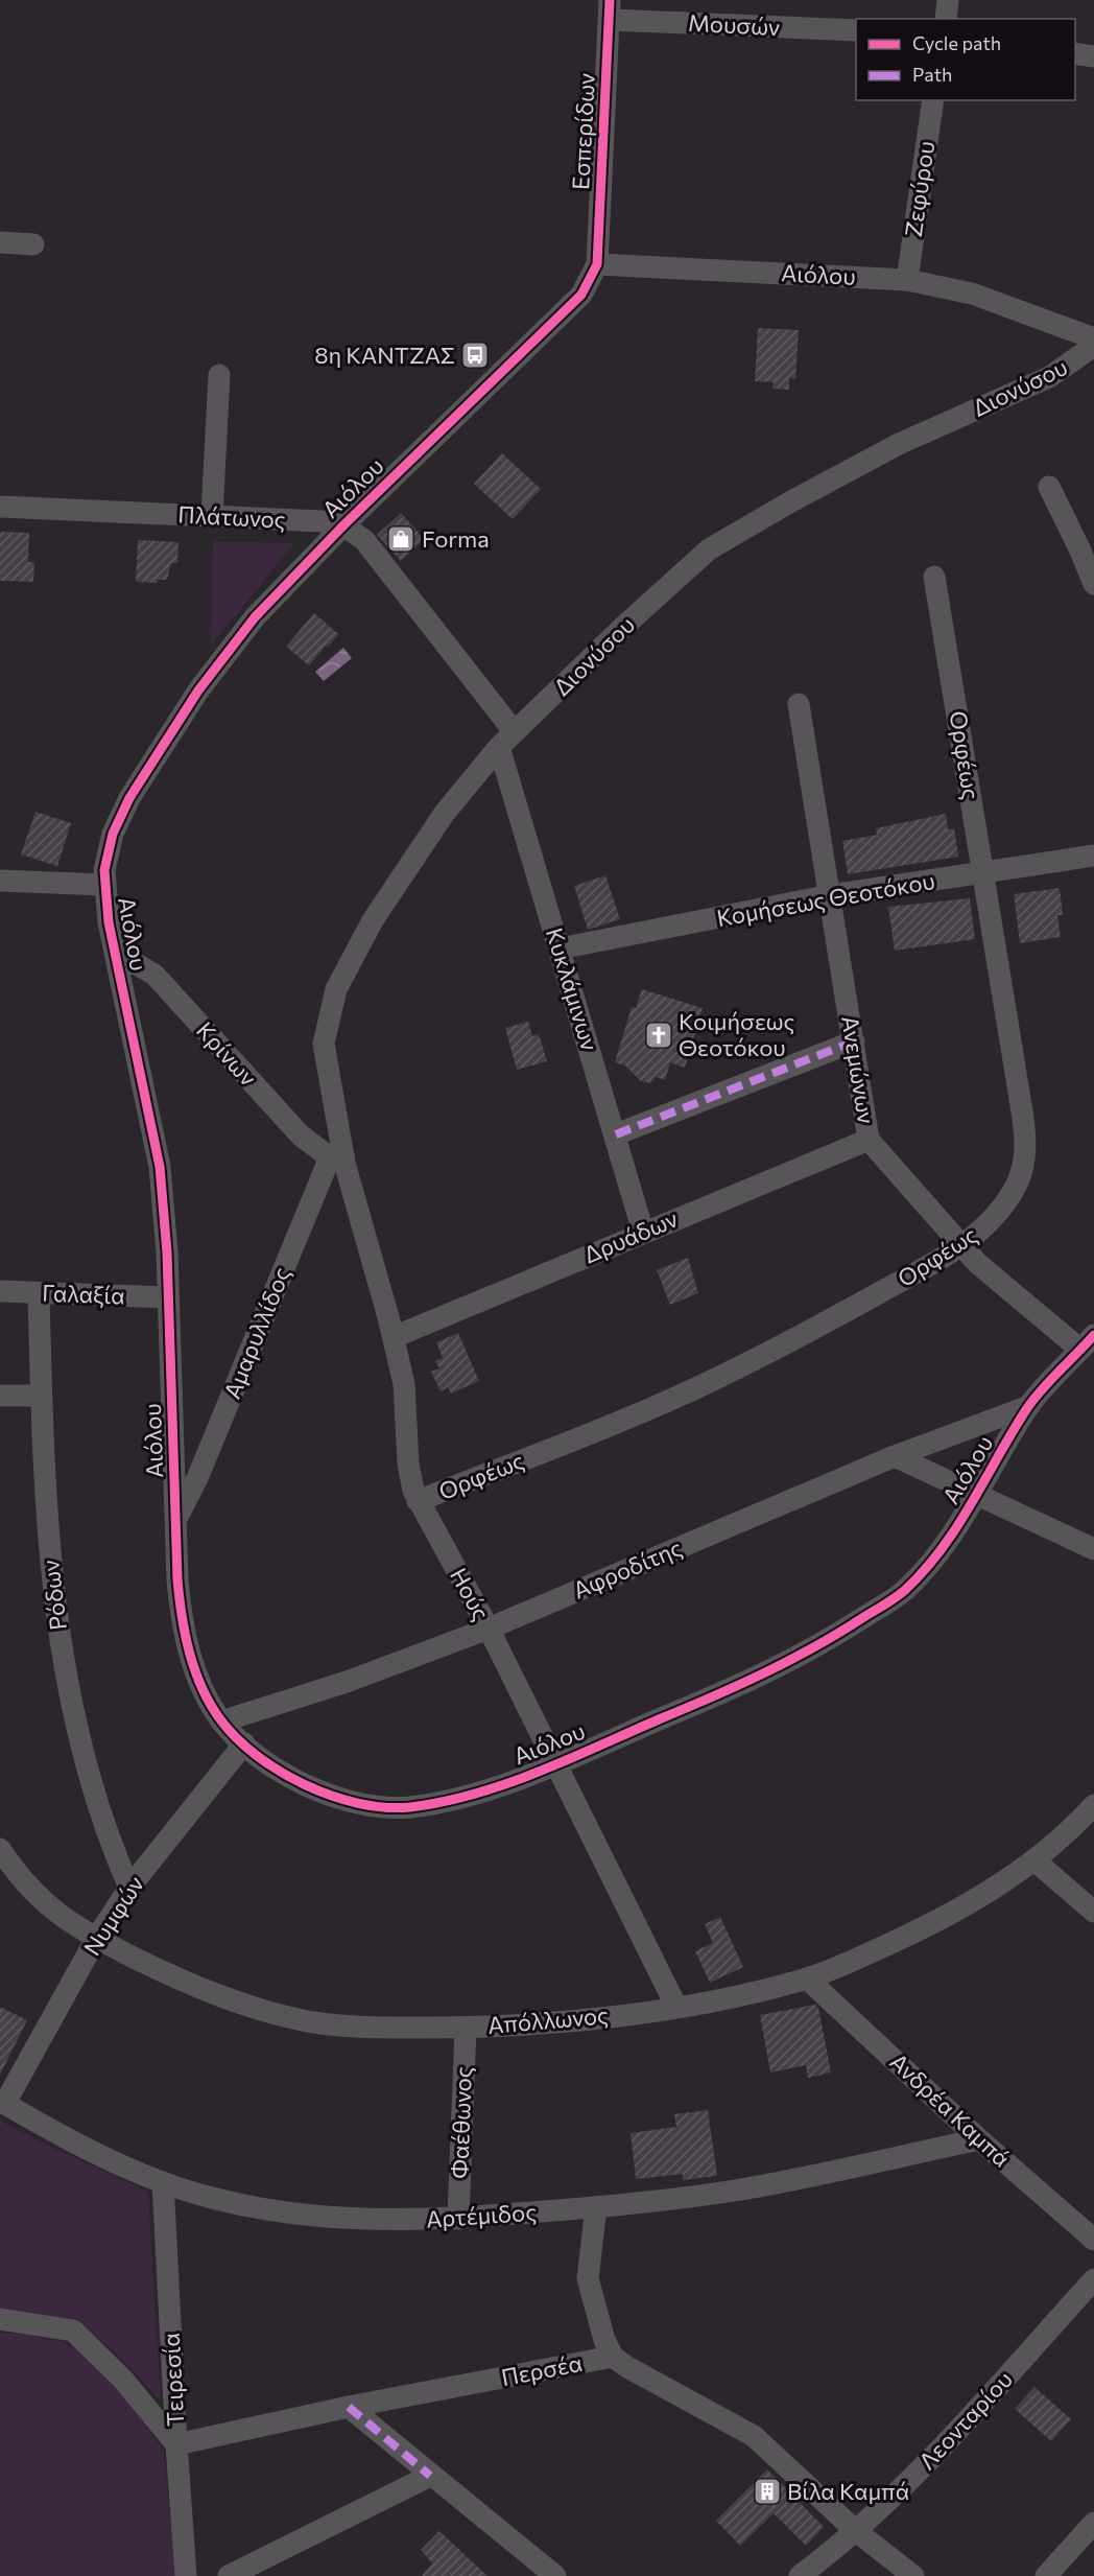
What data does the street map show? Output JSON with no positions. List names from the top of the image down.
{
  "streets": {
    "street": [
      "Μουσών",
      "Εσπερίδων",
      "Ζεφύρου",
      "Αιόλου",
      "Διονύσου",
      "Πλάτωνος",
      "Ορφέως",
      "Κομήσεως Θεοτόκου",
      "Κυκλάμινων",
      "Κρίνων",
      "Ανεμώνων",
      "Δρυάδων",
      "Γαλαξία",
      "Αμαρυλλίδος",
      "Αφροδίτης",
      "Ηούς",
      "Ρόδων",
      "Νυμφών",
      "Απόλλωνος",
      "Ανδρέα Καμπά",
      "Φαέθωνος",
      "Αρτέμιδος",
      "Περσέα",
      "Tειρεσία",
      "Λεονταρίου"
    ]
  },
  "crossings": [
    ["Μουσών", "Εσπερίδων"],
    ["Εσπερίδων", "Αιόλου"],
    ["Ζεφύρου", "Αιόλου"],
    ["Αιόλου", "Πλάτωνος"],
    ["Αιόλου", "Κρίνων"],
    ["Αιόλου", "Ανεμώνων"],
    ["Αιόλου", "Γαλαξία"],
    ["Αιόλου", "Αμαρυλλίδος"],
    ["Αιόλου", "Αφροδίτης"],
    ["Αιόλου", "Ηούς"],
    ["Αιόλου", "Νυμφών"],
    ["Διονύσου", "Πλάτωνος"],
    ["Διονύσου", "Κυκλάμινων"],
    ["Διονύσου", "Κρίνων"],
    ["Διονύσου", "Αμαρυλλίδος"],
    ["Διονύσου", "Ηούς"],
    ["Πλάτωνος", "Κυκλάμινων"],
    ["Ορφέως", "Κομήσεως Θεοτόκου"],
    ["Ορφέως", "Ανεμώνων"],
    ["Ορφέως", "Ηούς"],
    ["Κομήσεως Θεοτόκου", "Κυκλάμινων"],
    ["Κομήσεως Θεοτόκου", "Ανεμώνων"],
    ["Κυκλάμινων", "Δρυάδων"],
    ["Κρίνων", "Αμαρυλλίδος"],
    ["Κρίνων", "Ηούς"],
    ["Ανεμώνων", "Δρυάδων"],
    ["Δρυάδων", "Ηούς"],
    ["Γαλαξία", "Ρόδων"],
    ["Αμαρυλλίδος", "Ηούς"],
    ["Αφροδίτης", "Ηούς"],
    ["Ηούς", "Απόλλωνος"],
    ["Ρόδων", "Νυμφών"],
    ["Νυμφών", "Απόλλωνος"],
    ["Νυμφών", "Αρτέμιδος"],
    ["Απόλλωνος", "Ανδρέα Καμπά"],
    ["Απόλλωνος", "Φαέθωνος"],
    ["Ανδρέα Καμπά", "Αρτέμιδος"],
    ["Φαέθωνος", "Αρτέμιδος"],
    ["Αρτέμιδος", "Tειρεσία"],
    ["Περσέα", "Tειρεσία"],
    ["Περσέα", "Λεονταρίου"]
  ],
  "places": {
    "bus stop": ["8η ΚΑΝΤΖΑΣ"],
    "shop": ["Forma"],
    "church": ["Κοιμήσεως Θεοτόκου"],
    "building": ["Βίλα Καμπά"]
  },
  "legend": ["Cycle path", "Path"]
}
